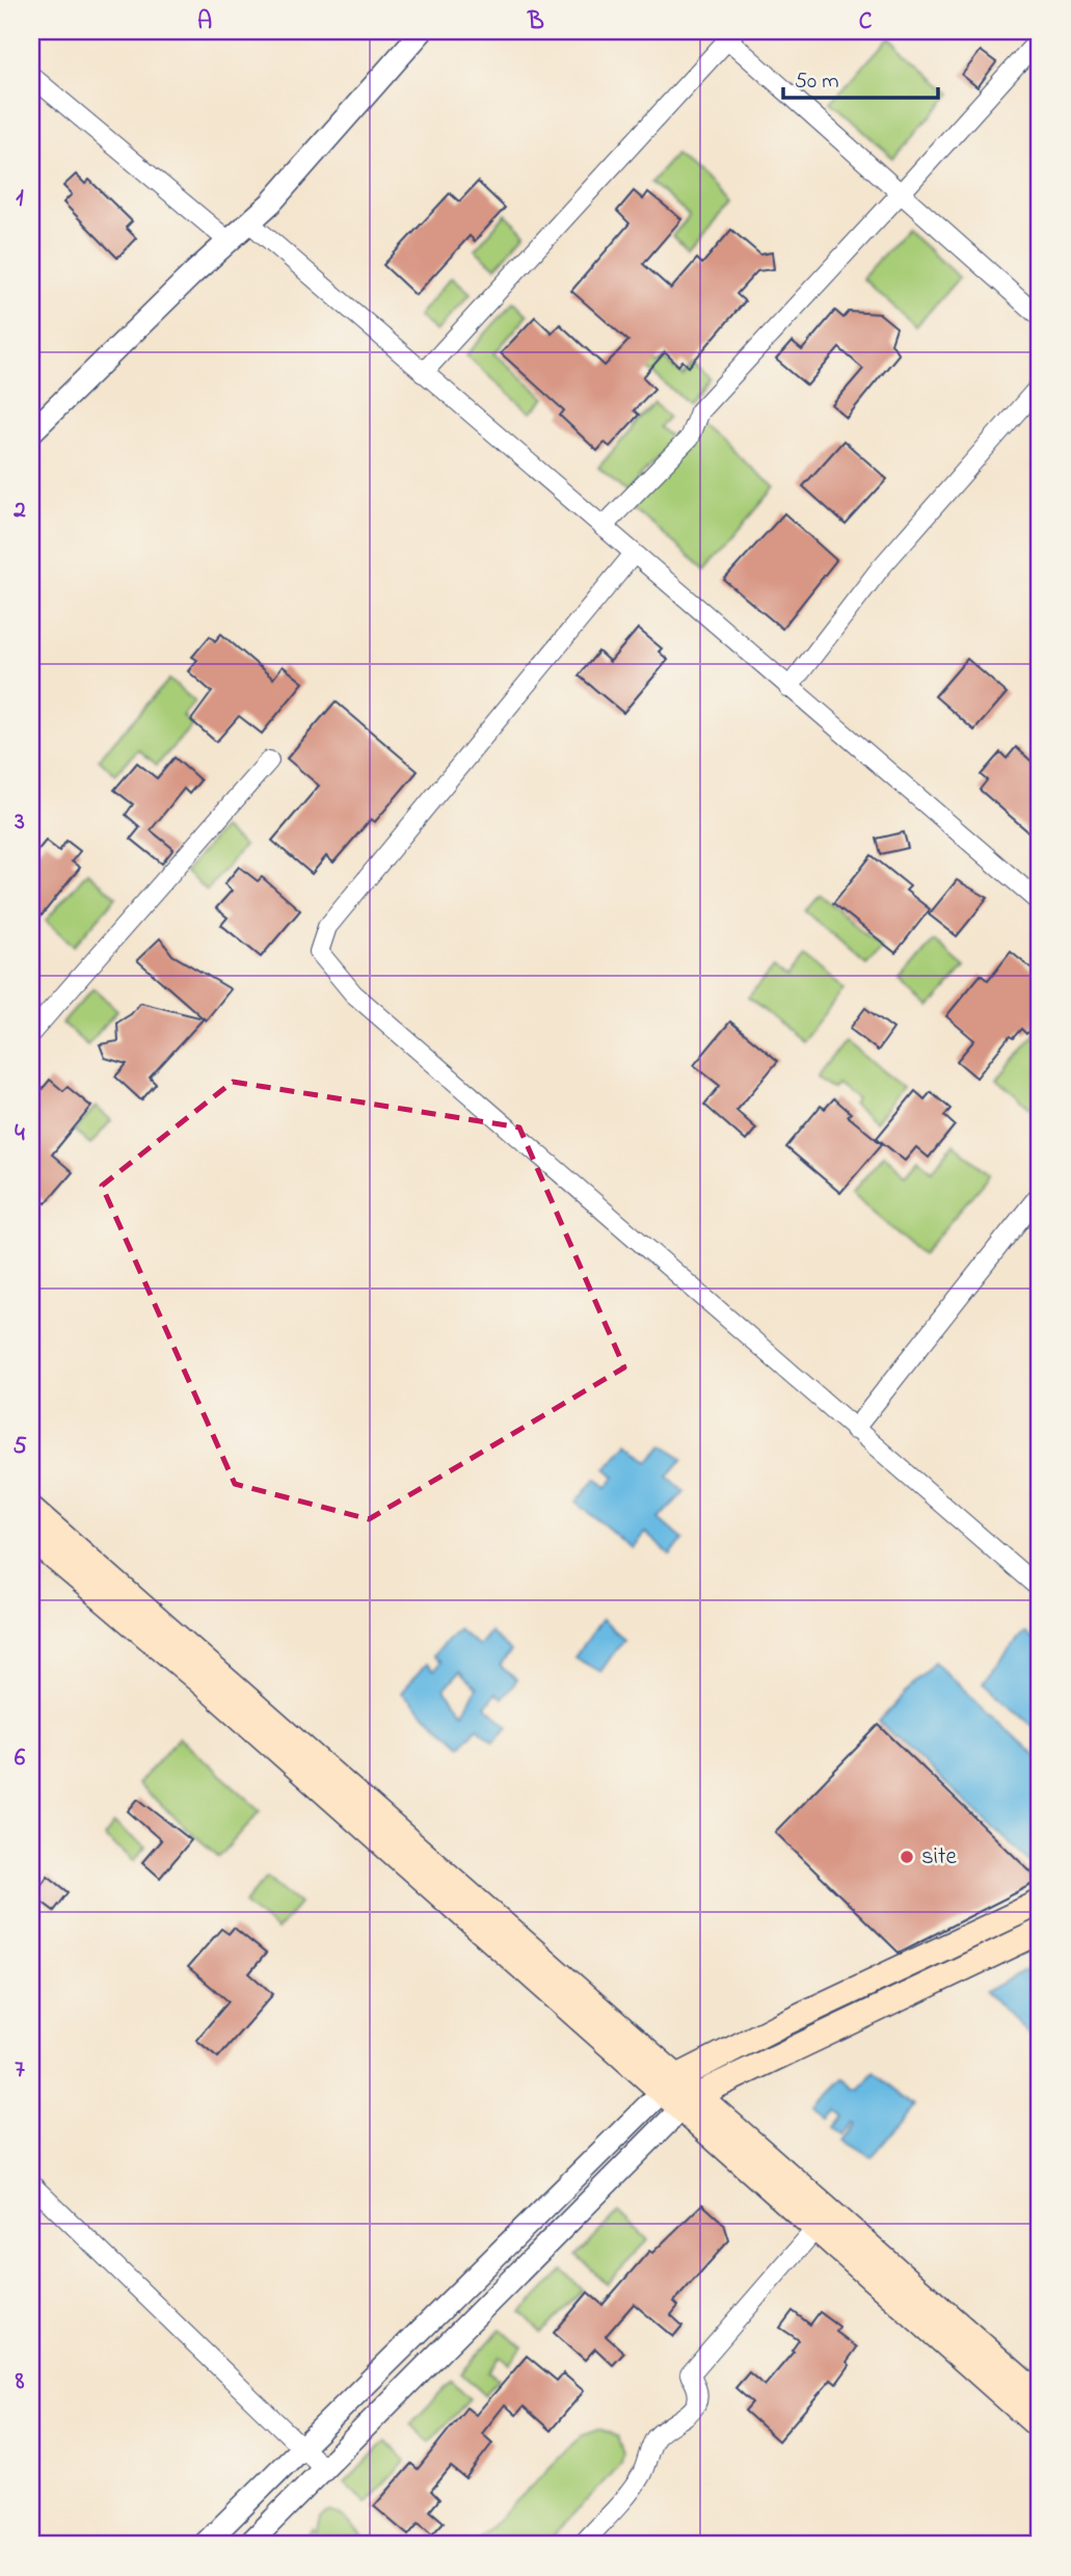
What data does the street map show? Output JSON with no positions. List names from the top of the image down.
{
  "places": ["site"],
  "scale_bar": "50 m",
  "grid": {
    "columns": ["A", "B", "C"],
    "rows": [
      "1",
      "2",
      "3",
      "4",
      "5",
      "6",
      "7",
      "8"
    ]
  }
}
